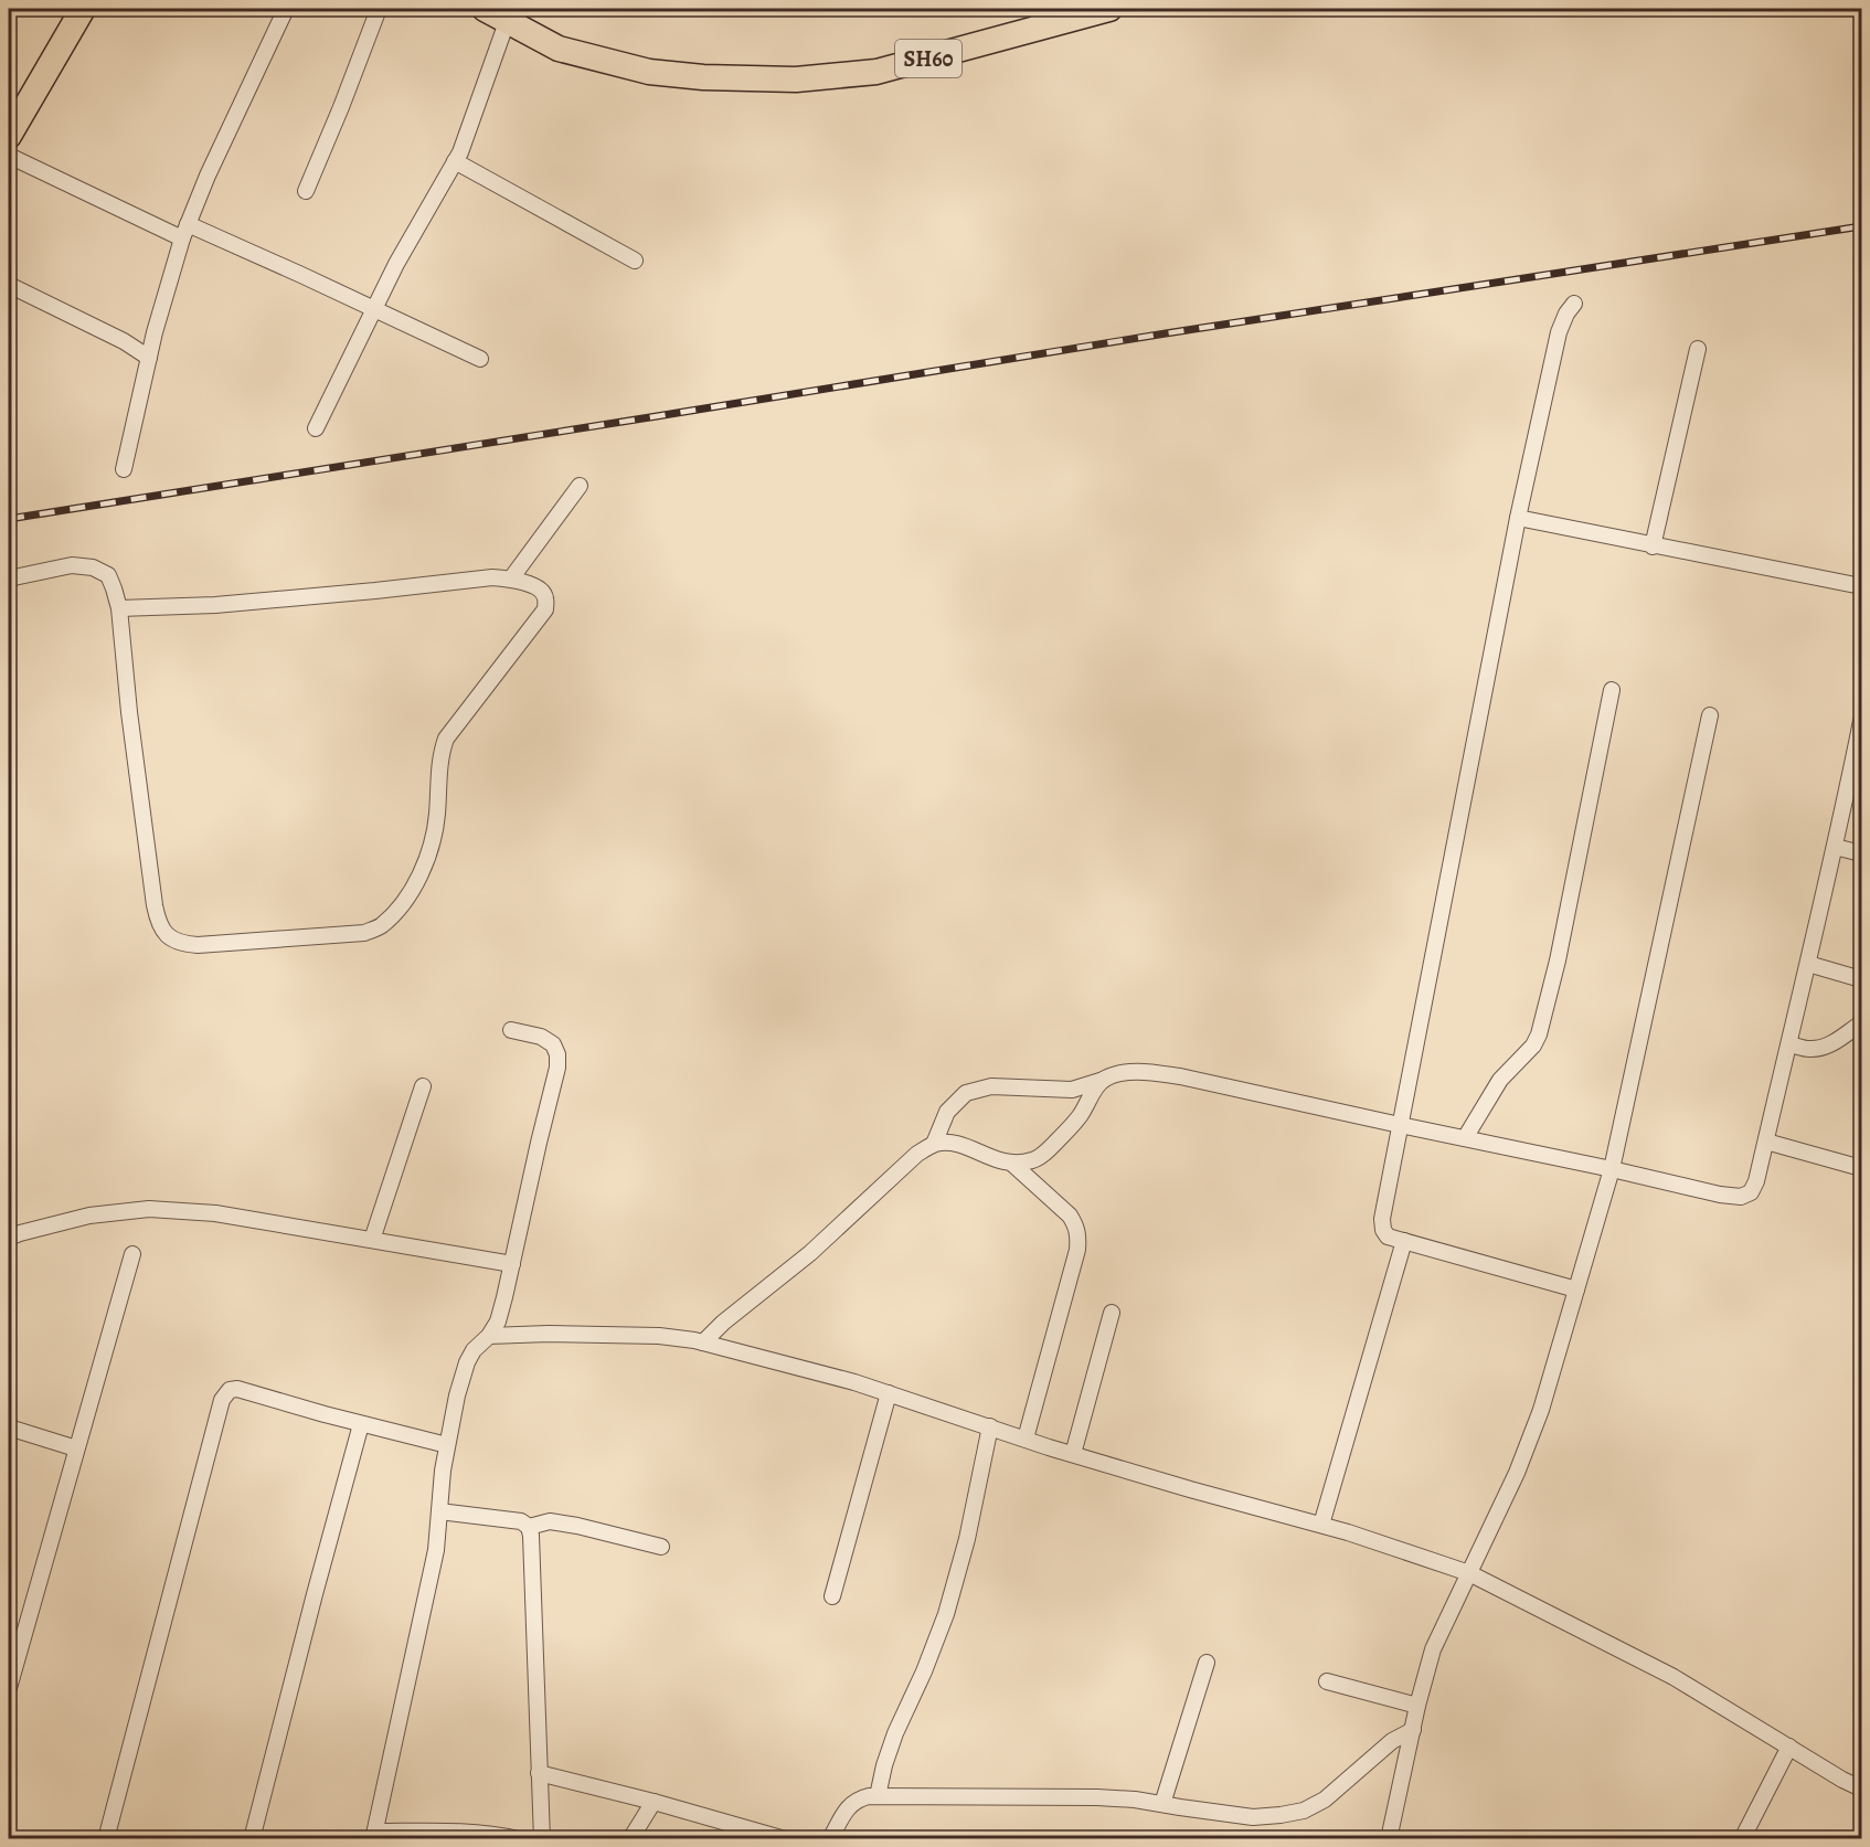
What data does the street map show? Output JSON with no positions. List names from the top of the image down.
{
  "streets": {
    "main road": ["SH60"]
  }
}
